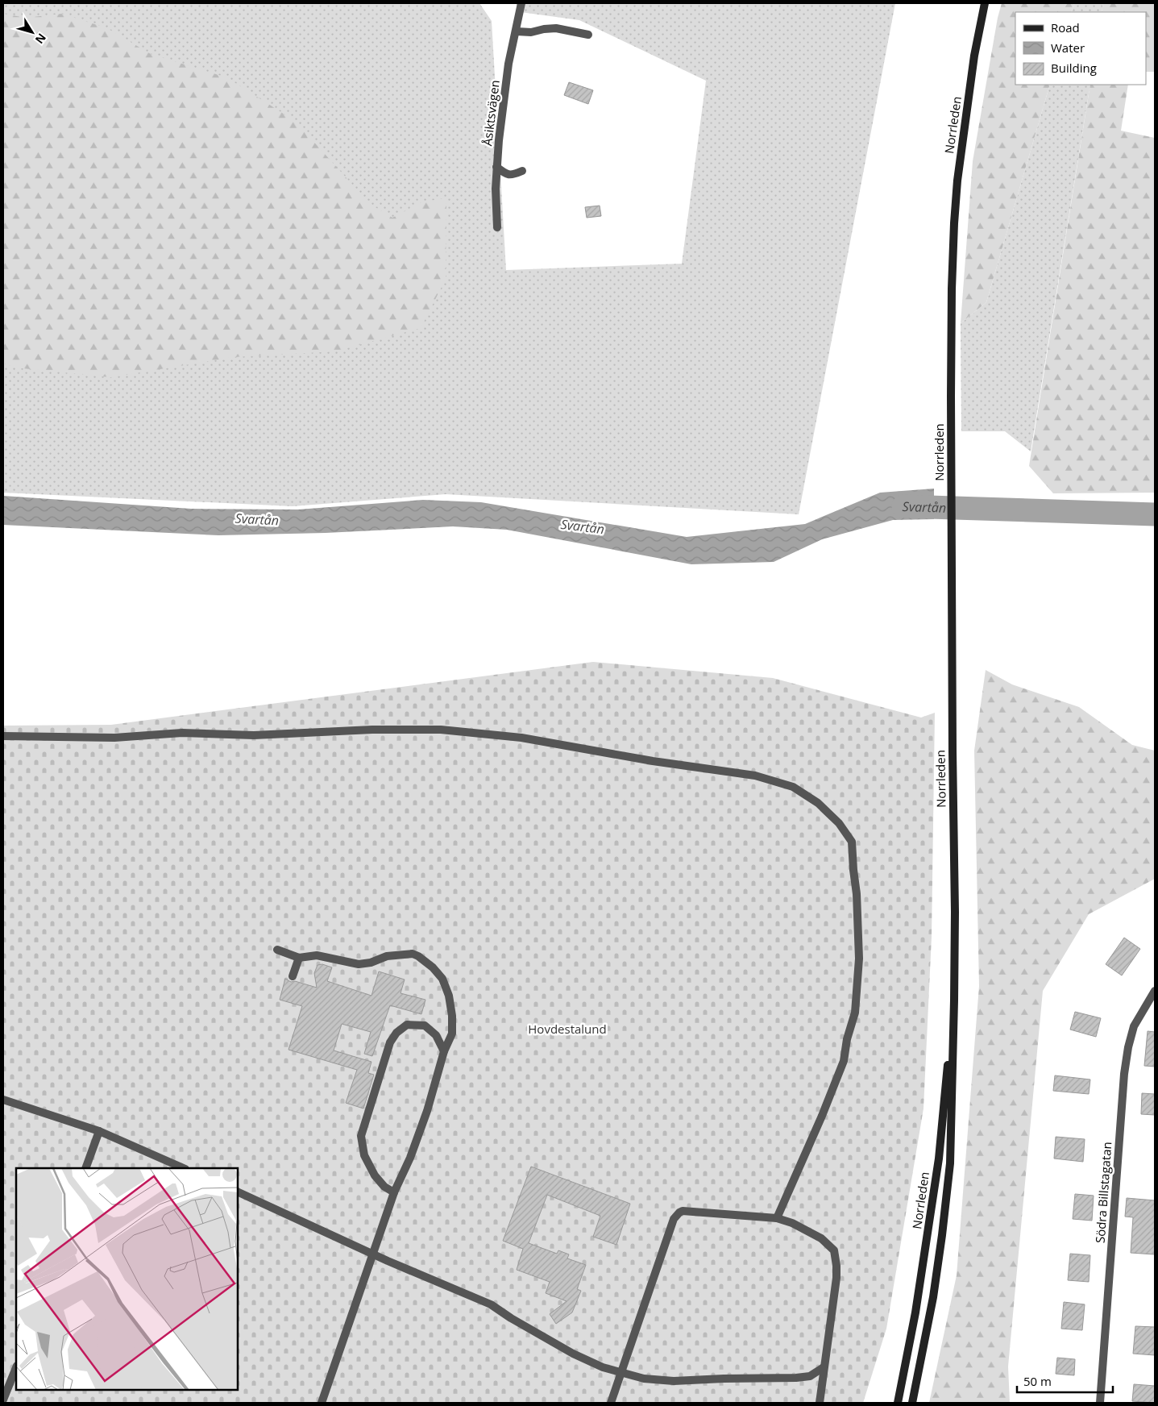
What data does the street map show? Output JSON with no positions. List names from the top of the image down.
{
  "streets": {
    "main road": ["Norrleden"],
    "street": ["Åsiktsvägen", "Södra Billstagatan"]
  },
  "water": ["Svartån"],
  "parks": ["Hovdestalund"],
  "legend": ["Road", "Water", "Building"],
  "scale_bar": "50 m",
  "north": "bottom right"
}
